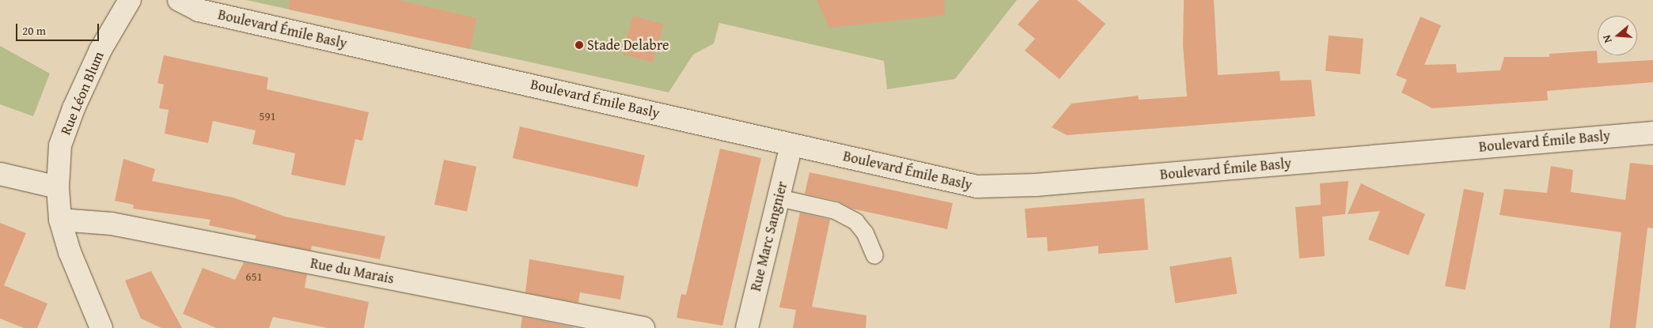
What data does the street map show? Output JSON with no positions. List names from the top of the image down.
{
  "streets": {
    "street": [
      "Boulevard Émile Basly",
      "Rue Léon Blum",
      "Rue Marc Sangnier",
      "Rue du Marais"
    ]
  },
  "crossings": [
    ["Boulevard Émile Basly", "Rue Marc Sangnier"],
    ["Rue Léon Blum", "Rue du Marais"]
  ],
  "places": ["Stade Delabre"],
  "house_numbers": ["591", "651"],
  "scale_bar": "20 m",
  "north": "left"
}
